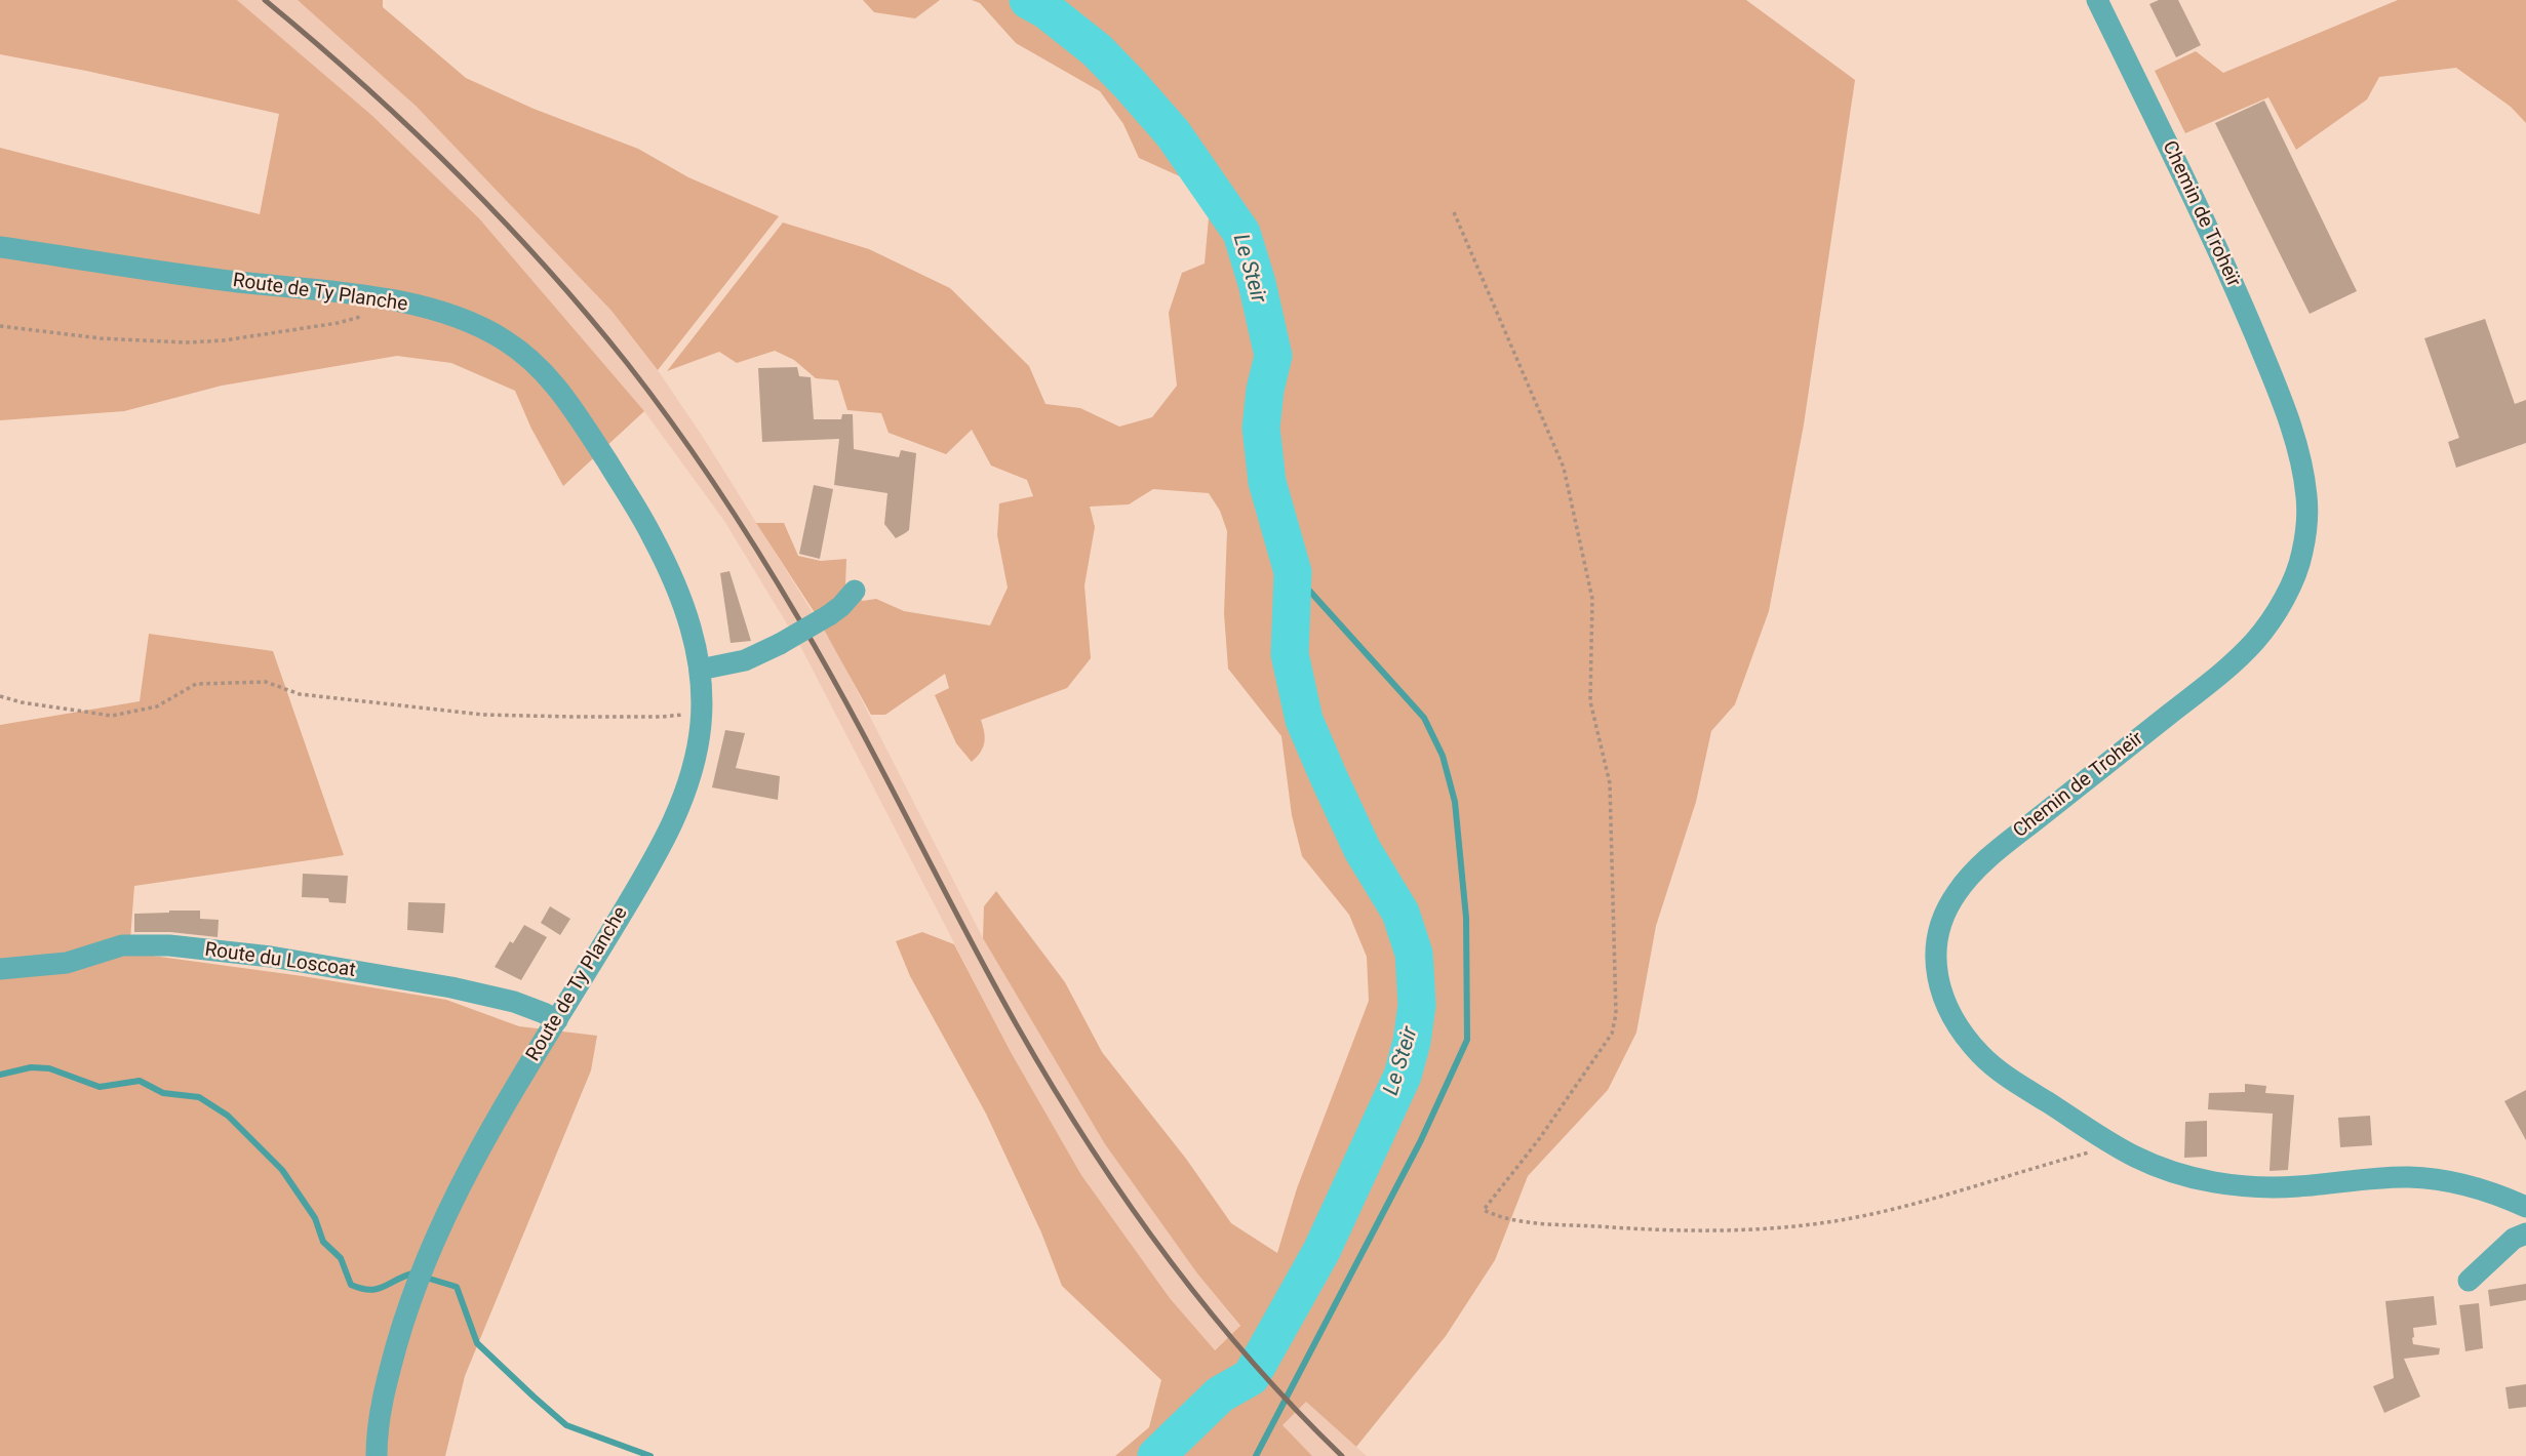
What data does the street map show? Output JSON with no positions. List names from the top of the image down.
{
  "streets": {
    "street": ["Chemin de Troheïr", "Route de Ty Planche", "Route du Loscoat"]
  },
  "crossings": [
    ["Route de Ty Planche", "Route du Loscoat"]
  ],
  "water": ["Le Steir"]
}
